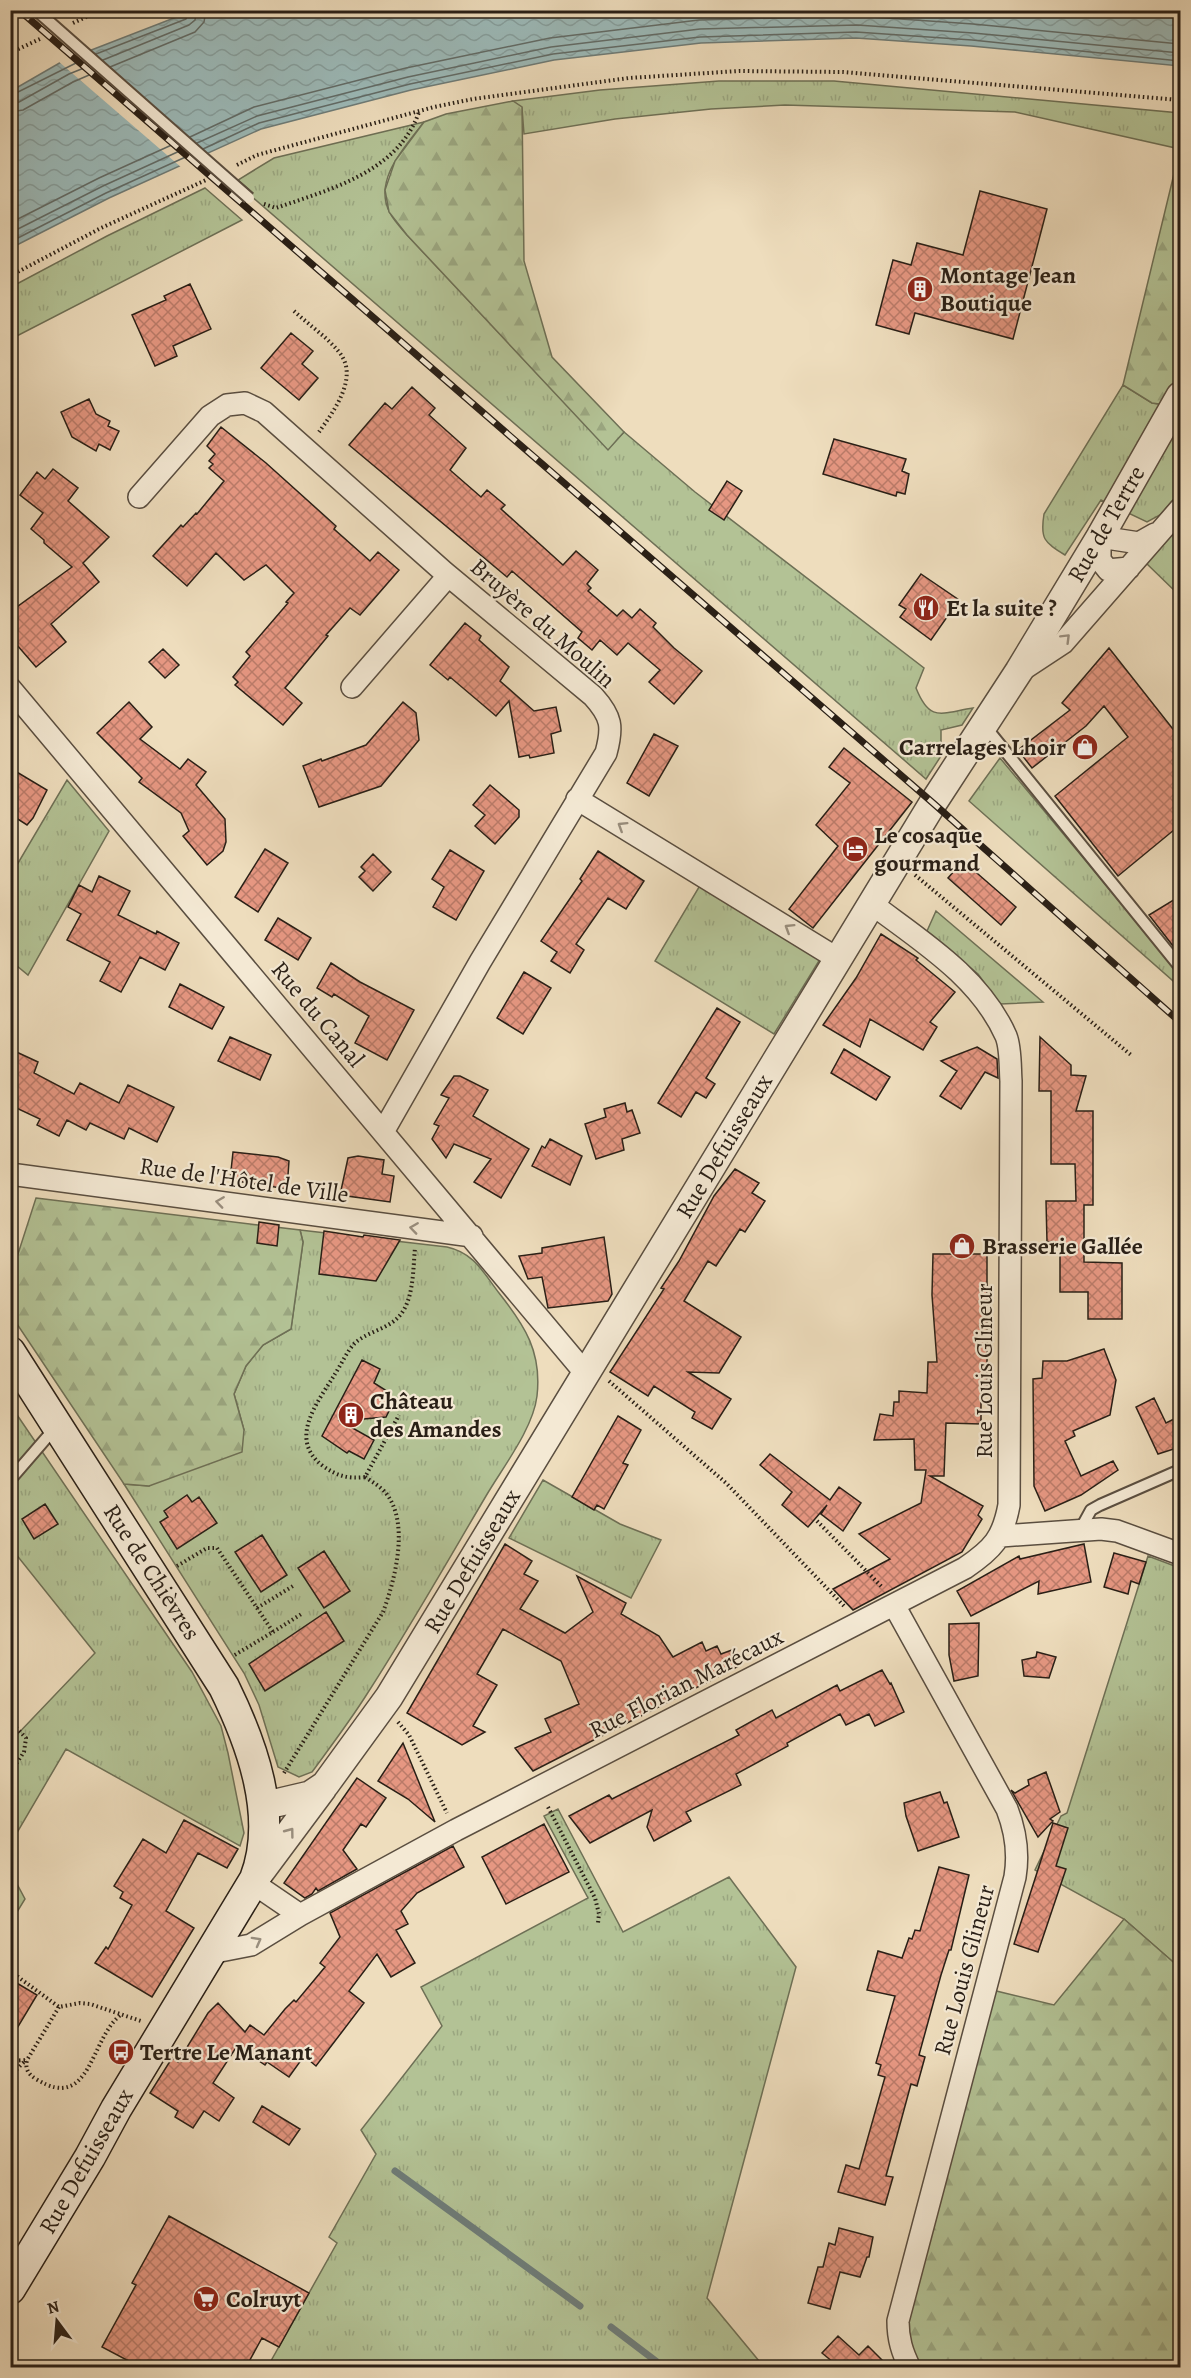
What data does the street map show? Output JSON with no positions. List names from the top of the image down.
{
  "streets": {
    "main road": ["Rue Defuisseaux", "Rue de Chièvres"],
    "street": [
      "Rue de Tertre",
      "Bruyère du Moulin",
      "Rue du Canal",
      "Rue de l'Hôtel de Ville",
      "Rue Louis Glineur",
      "Rue Florian Marécaux"
    ]
  },
  "crossings": [
    ["Rue de Tertre", "Rue Defuisseaux"],
    ["Bruyère du Moulin", "Rue du Canal"],
    ["Rue du Canal", "Rue Defuisseaux"],
    ["Rue du Canal", "Rue de l'Hôtel de Ville"],
    ["Rue Defuisseaux", "Rue Louis Glineur"],
    ["Rue Defuisseaux", "Rue de Chièvres"],
    ["Rue Defuisseaux", "Rue Florian Marécaux"],
    ["Rue Louis Glineur", "Rue Florian Marécaux"]
  ],
  "one_way": ["Rue de l'Hôtel de Ville"],
  "places": {
    "building": ["Montage Jean Boutique", "Château des Amandes"],
    "restaurant": ["Et la suite ?"],
    "shop": ["Carrelages Lhoir", "Brasserie Gallée"],
    "hotel": ["Le cosaque gourmand"],
    "bus stop": ["Tertre Le Manant"],
    "supermarket": ["Colruyt"]
  },
  "north": "top"
}
